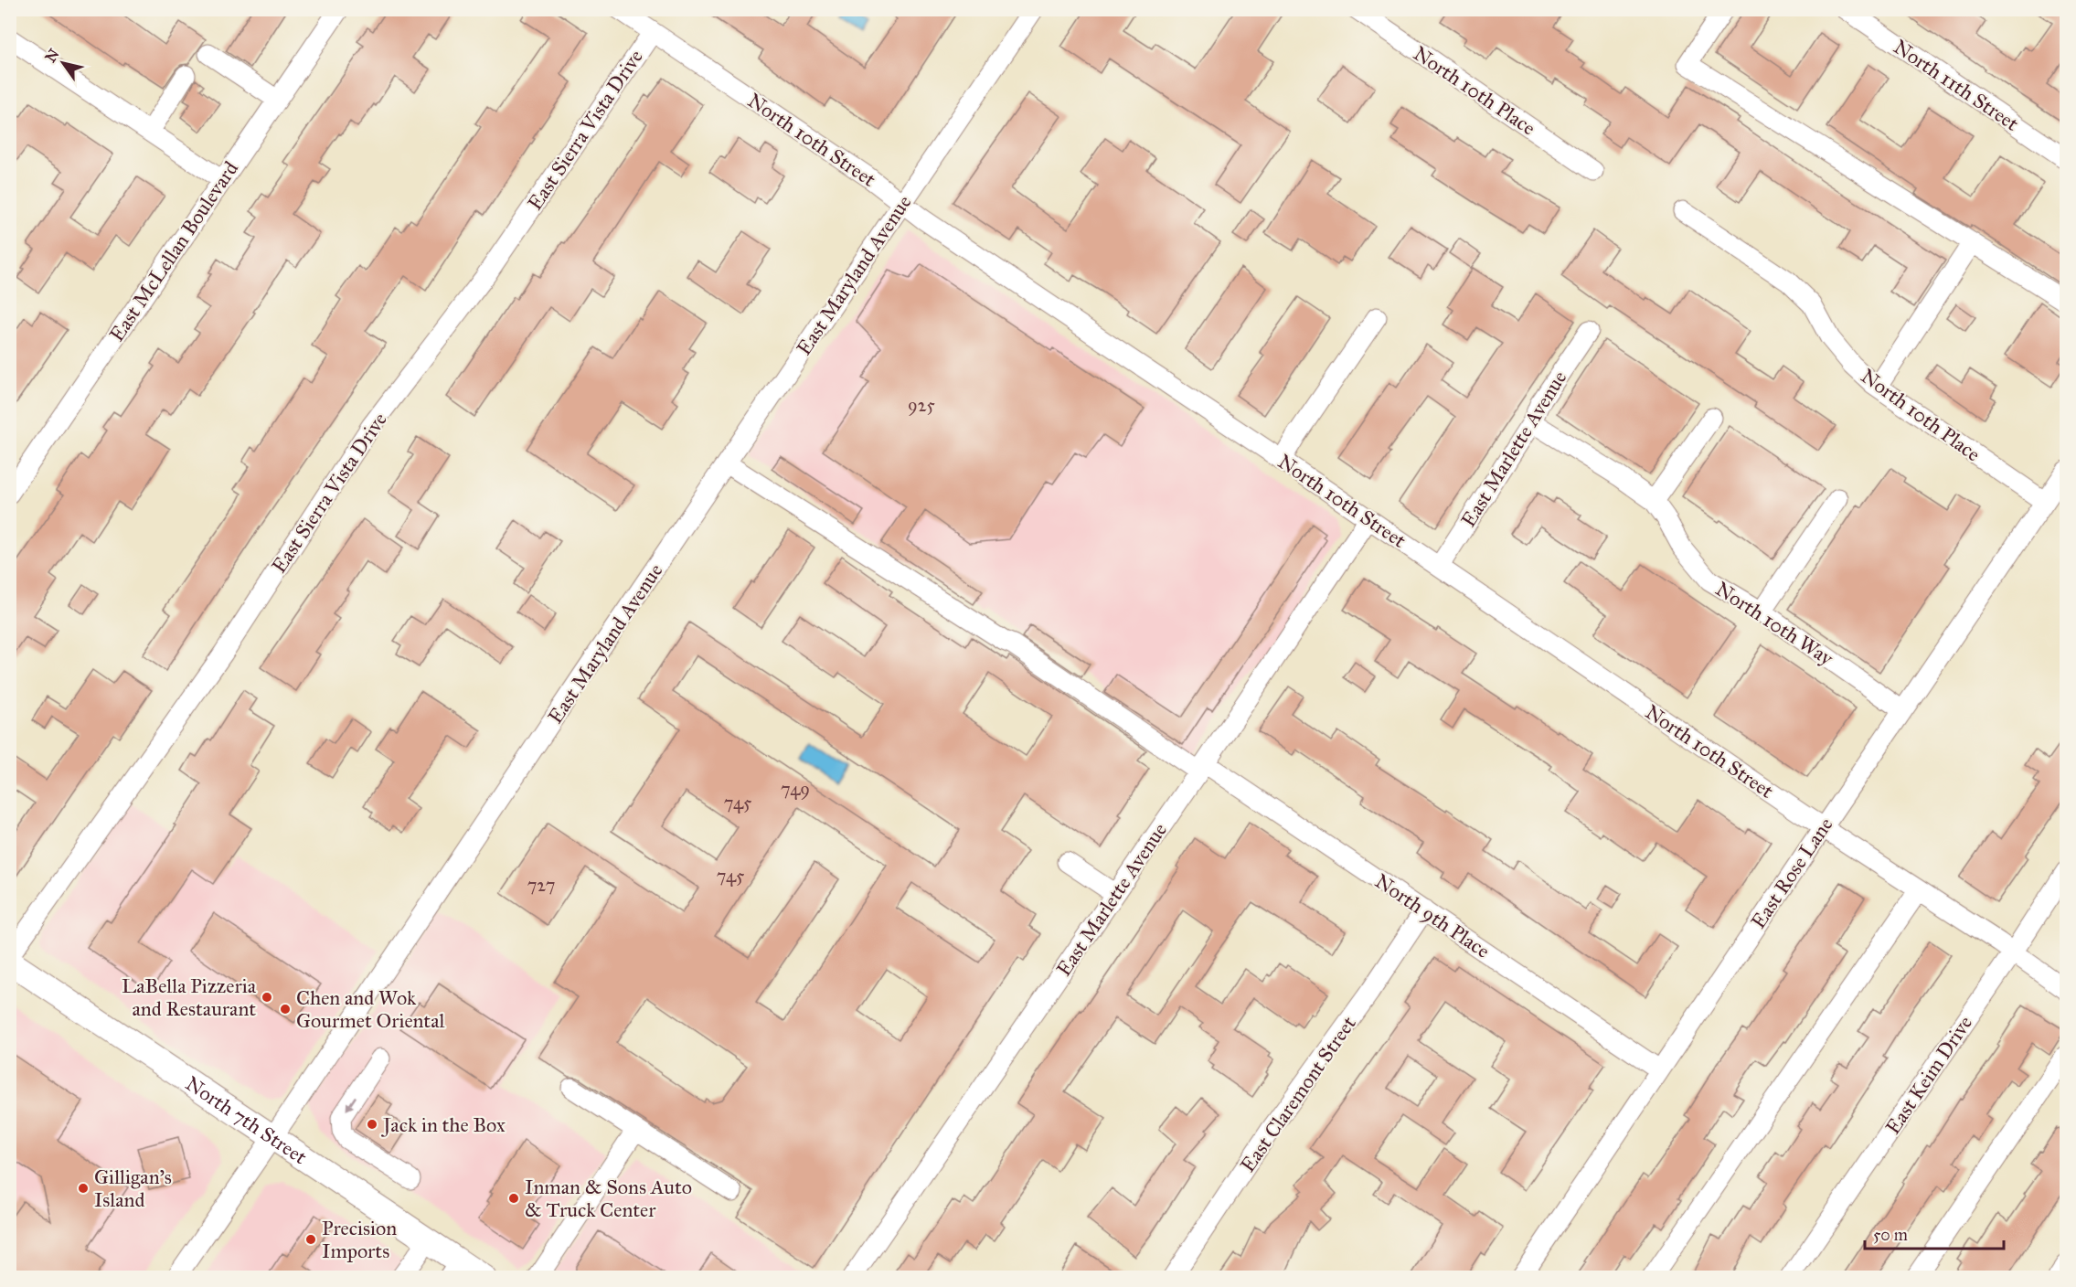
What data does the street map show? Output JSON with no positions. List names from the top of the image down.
{
  "streets": {
    "main road": ["North 7th Street"],
    "street": [
      "North 11th Street",
      "North 10th Place",
      "East Sierra Vista Drive",
      "North 10th Street",
      "East McLellan Boulevard",
      "East Maryland Avenue",
      "East Marlette Avenue",
      "North 10th Way",
      "East Rose Lane",
      "North 9th Place",
      "East Keim Drive",
      "East Claremont Street"
    ]
  },
  "crossings": [
    ["North 10th Place", "East Rose Lane"],
    ["East Sierra Vista Drive", "North 10th Street"],
    ["North 10th Street", "East Maryland Avenue"],
    ["North 10th Street", "East Marlette Avenue"],
    ["North 10th Street", "East Rose Lane"],
    ["North 10th Street", "East Keim Drive"],
    ["East Maryland Avenue", "North 9th Place"],
    ["East Maryland Avenue", "North 7th Street"],
    ["East Marlette Avenue", "North 10th Way"],
    ["East Marlette Avenue", "North 9th Place"],
    ["North 10th Way", "East Rose Lane"],
    ["East Rose Lane", "North 9th Place"],
    ["North 9th Place", "East Claremont Street"]
  ],
  "places": [
    "LaBella Pizzeria and Restaurant",
    "Chen and Wok Gourmet Oriental",
    "Jack in the Box",
    "Gilligan's Island",
    "Inman & Sons Auto & Truck Center",
    "Precision Imports"
  ],
  "house_numbers": [
    "925",
    "749",
    "745",
    "745",
    "727"
  ],
  "scale_bar": "50 m",
  "north": "top left"
}
